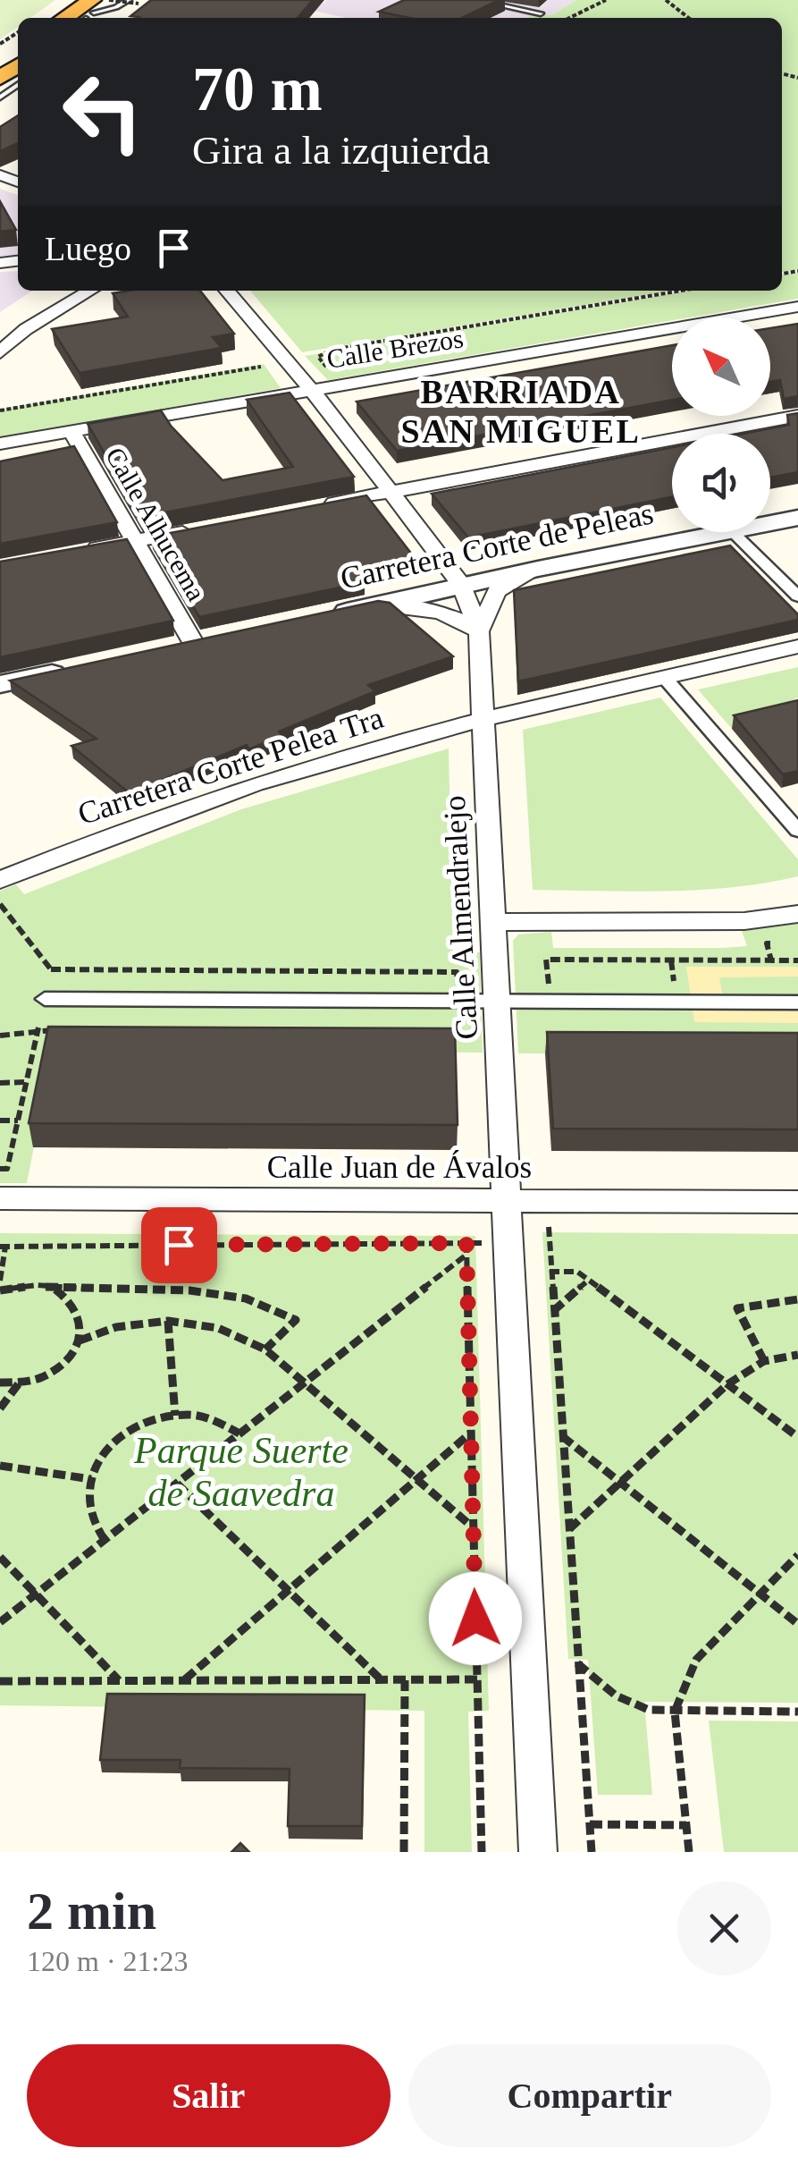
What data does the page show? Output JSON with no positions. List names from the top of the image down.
{
  "streets": {
    "street": [
      "Calle Brezos",
      "Calle Alhucema",
      "Carretera Corte de Peleas",
      "Carretera Corte Pelea Tra",
      "Calle Almendralejo",
      "Calle Juan de Ávalos"
    ]
  },
  "crossings": [
    ["Calle Brezos", "Calle Alhucema"],
    ["Calle Brezos", "Calle Almendralejo"],
    ["Carretera Corte de Peleas", "Calle Almendralejo"],
    ["Carretera Corte Pelea Tra", "Calle Almendralejo"],
    ["Calle Almendralejo", "Calle Juan de Ávalos"]
  ],
  "districts": ["BARRIADA SAN MIGUEL"],
  "parks": ["Parque Suerte de Saavedra"],
  "north": "top left",
  "page": {
    "turn": ["70 m", "Gira a la izquierda"],
    "then": "Luego",
    "heading": ["2 min", "120 m · 21:23"],
    "buttons": ["Salir", "Compartir"]
  }
}
